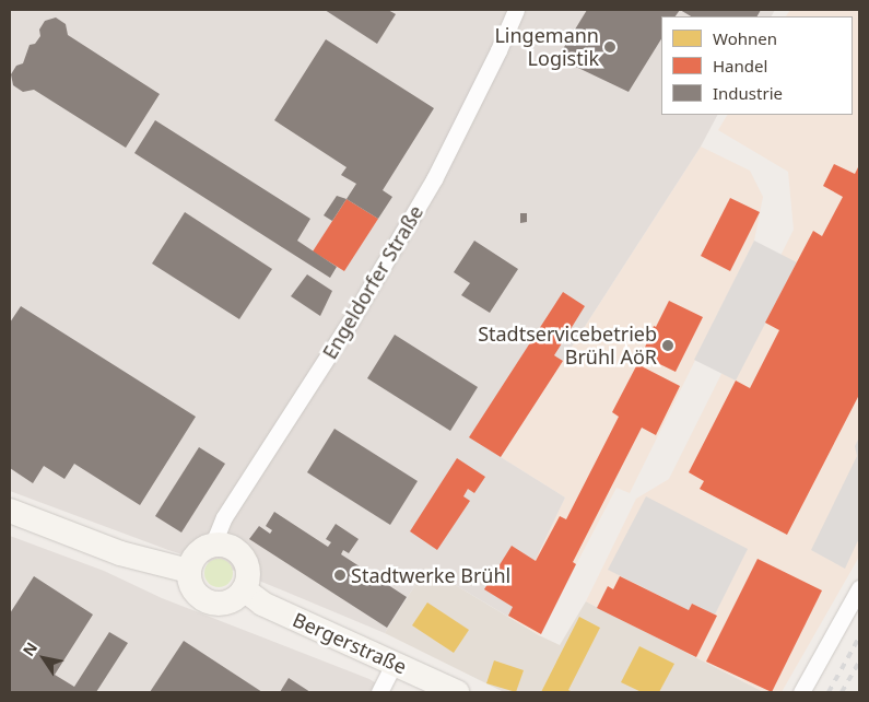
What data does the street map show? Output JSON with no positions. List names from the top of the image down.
{
  "streets": {
    "street": ["Engeldorfer Straße", "Bergerstraße"]
  },
  "crossings": [
    ["Engeldorfer Straße", "Bergerstraße"]
  ],
  "places": ["Lingemann Logistik", "Stadtservicebetrieb Brühl AöR", "Stadtwerke Brühl"],
  "legend": ["Wohnen", "Handel", "Industrie"],
  "north": "top left"
}
